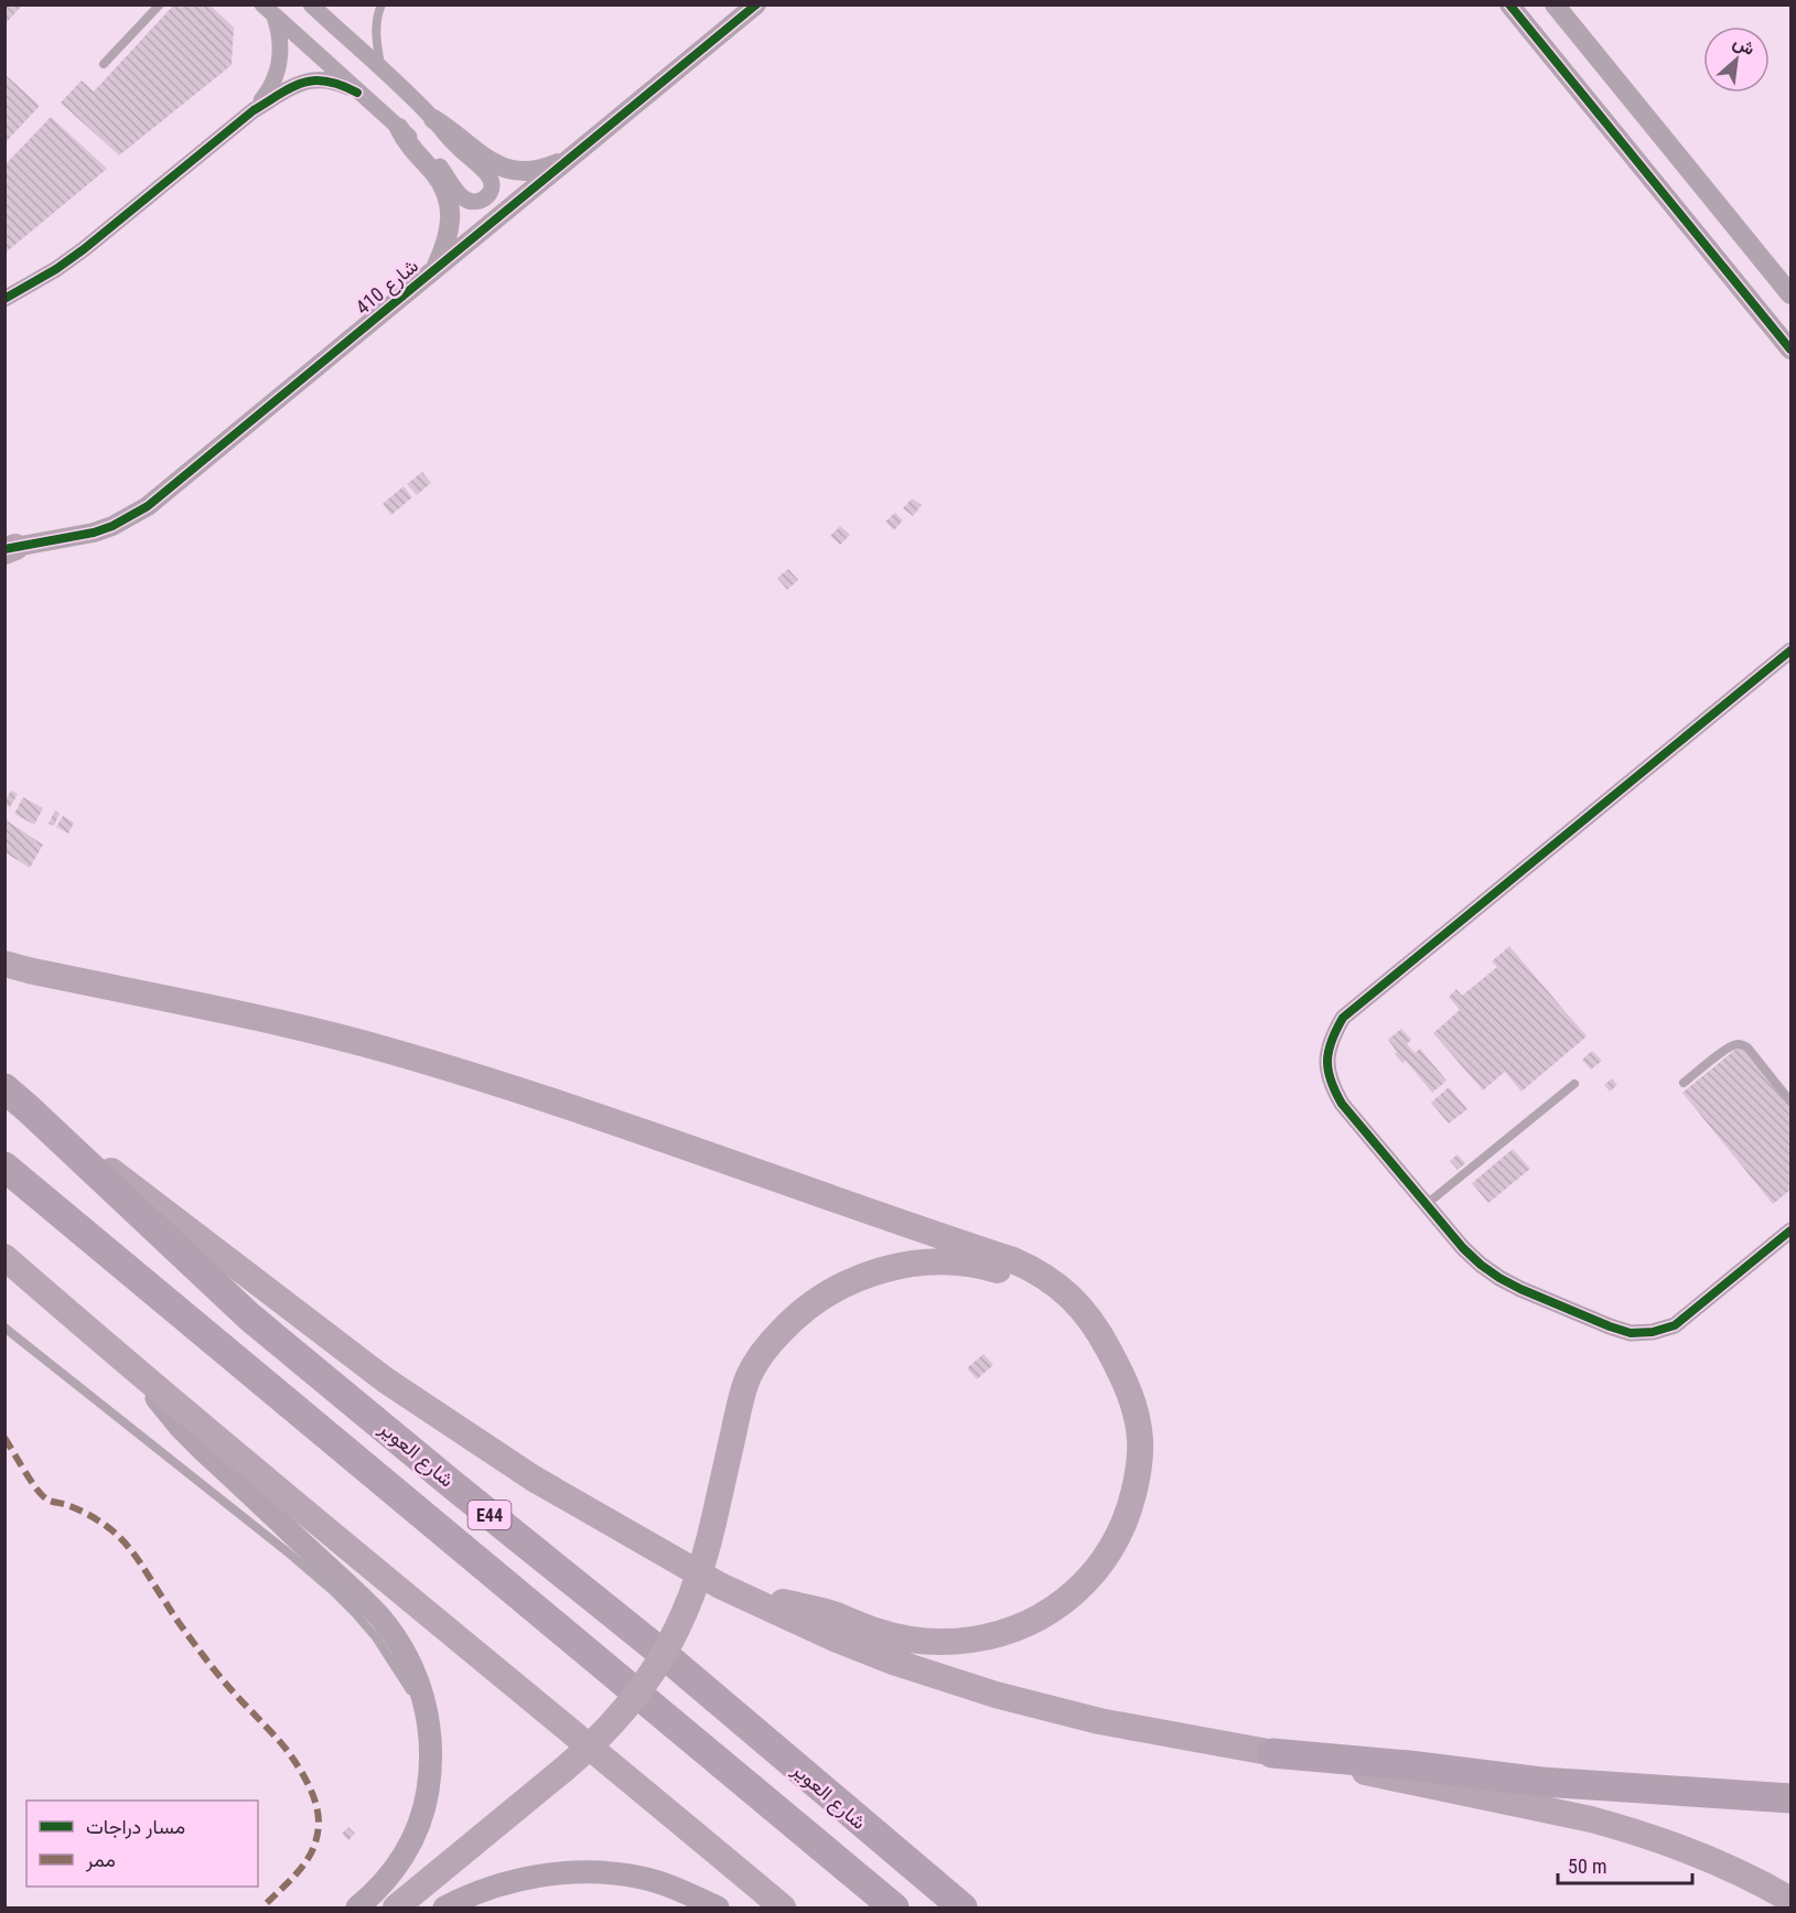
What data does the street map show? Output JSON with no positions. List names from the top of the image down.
{
  "streets": {
    "highway": ["شارع العوير", "E44"],
    "street": ["شارع 410"]
  },
  "legend": ["مسار دراجات", "ممر"],
  "scale_bar": "50 m",
  "north": "top right"
}
